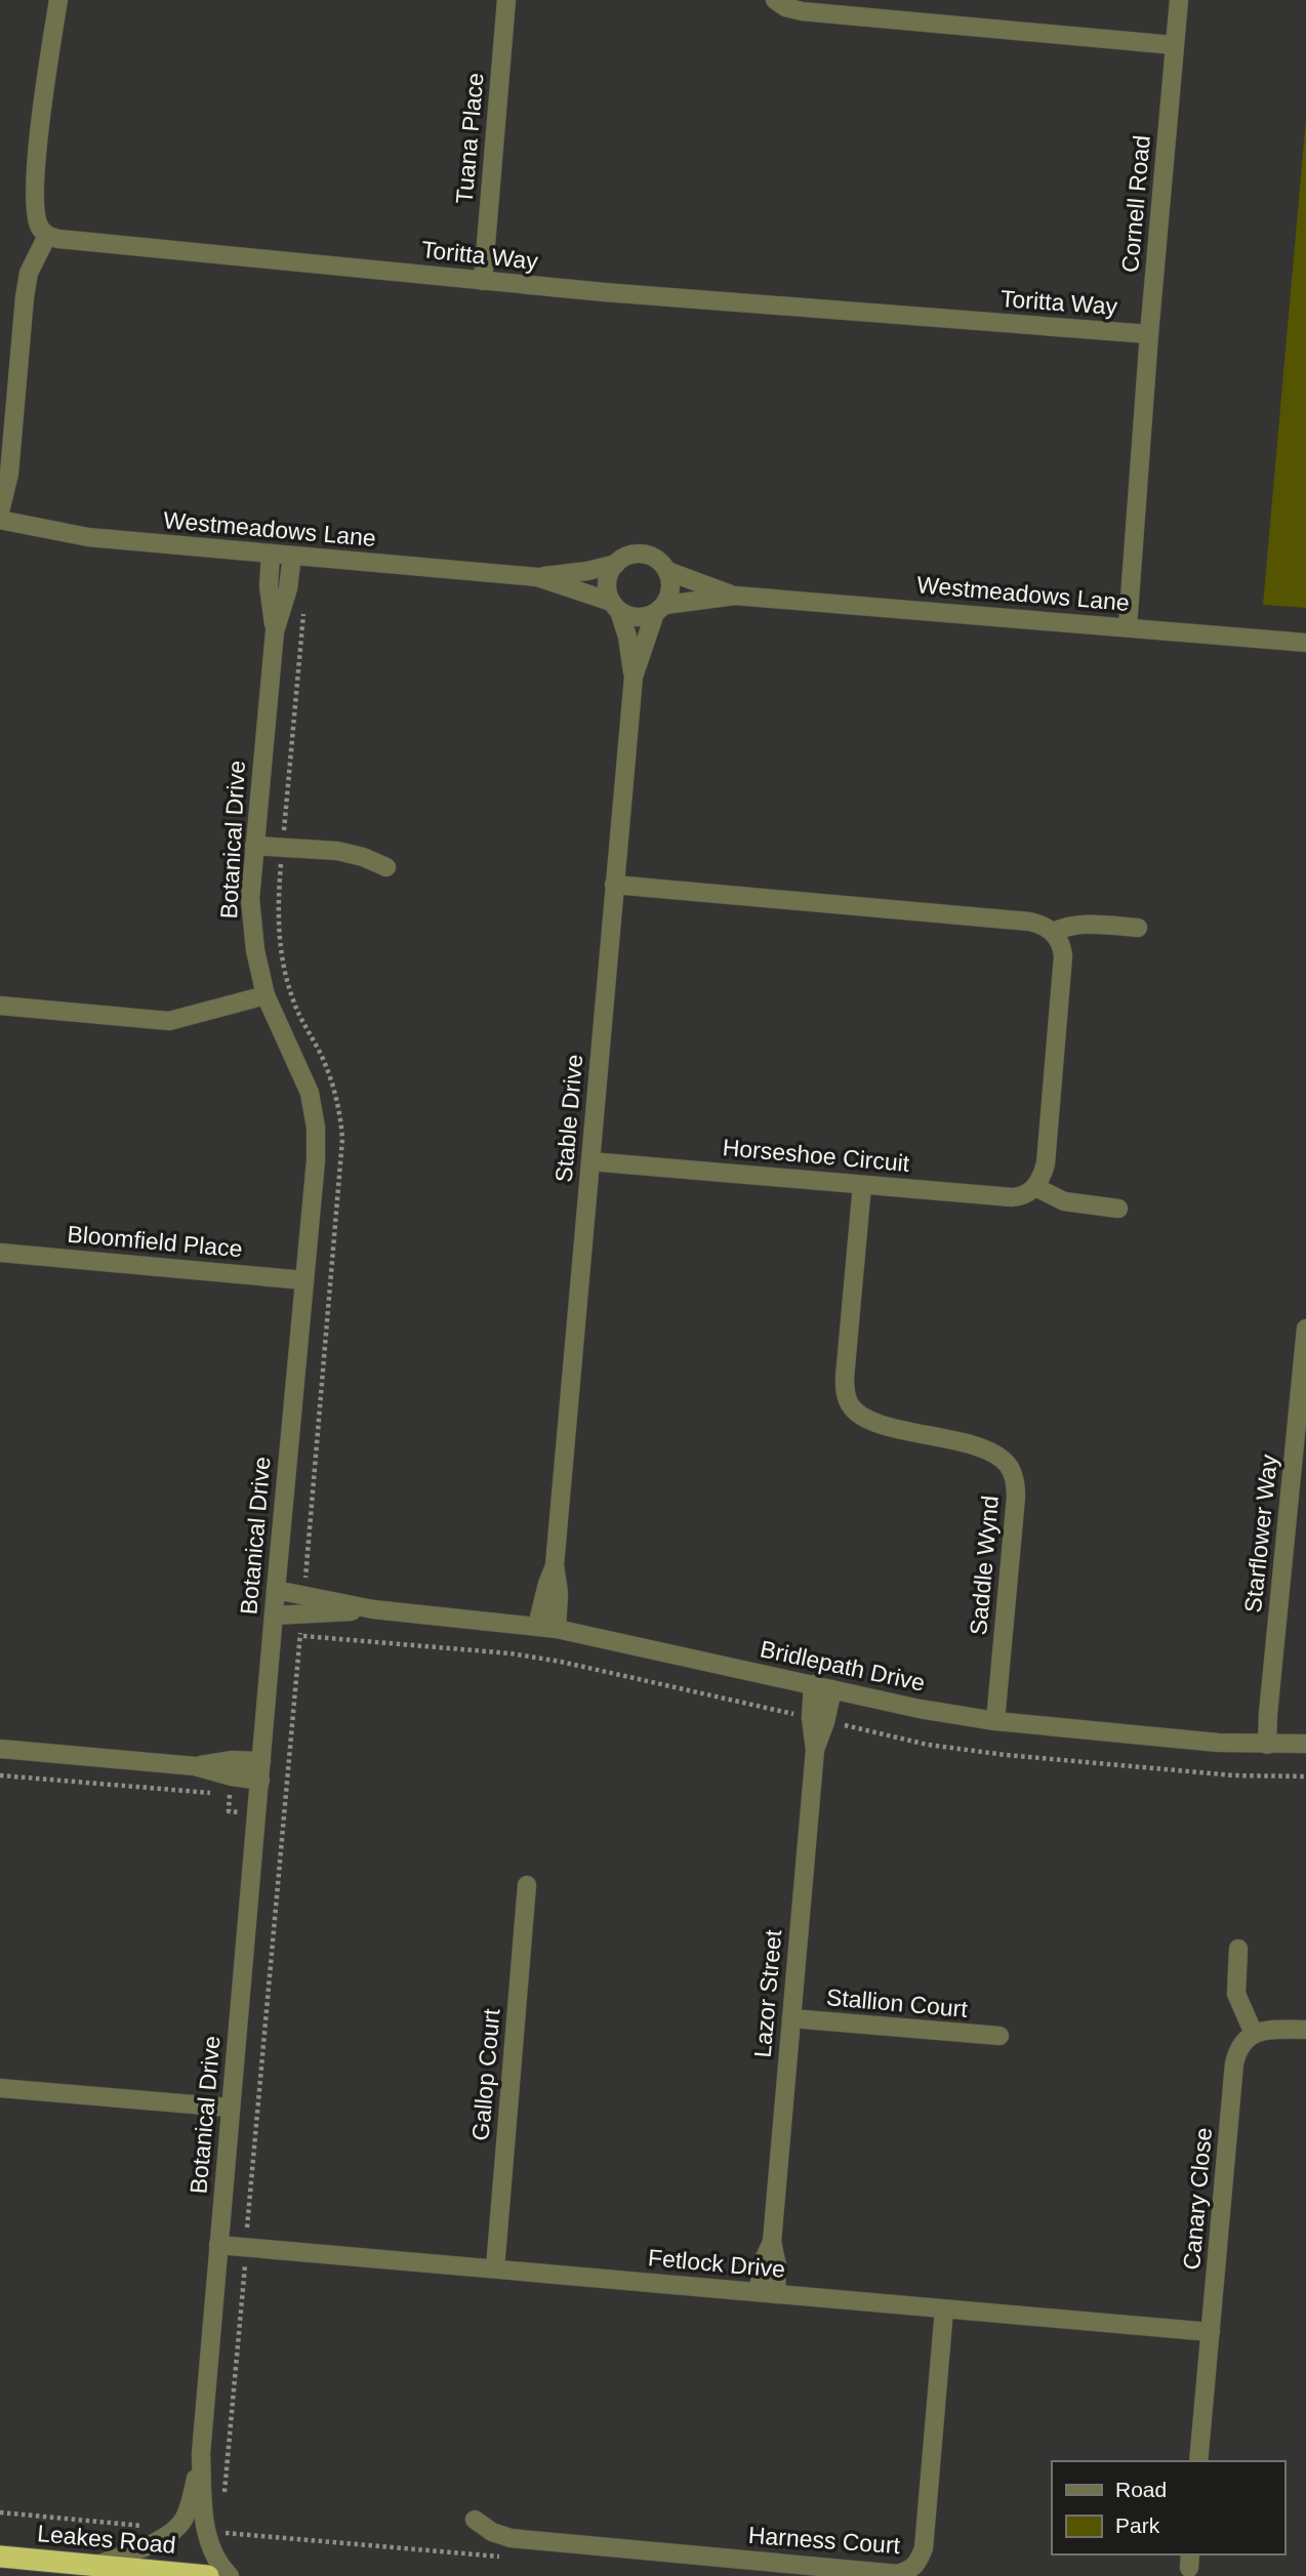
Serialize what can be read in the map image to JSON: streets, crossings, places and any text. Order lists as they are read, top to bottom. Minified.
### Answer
{"streets":{"highway":["Leakes Road"],"street":["Tuana Place","Cornell Road","Toritta Way","Westmeadows Lane","Botanical Drive","Stable Drive","Horseshoe Circuit","Bloomfield Place","Starflower Way","Saddle Wynd","Bridlepath Drive","Lazor Street","Stallion Court","Gallop Court","Canary Close","Fetlock Drive","Harness Court"]},"crossings":[["Tuana Place","Toritta Way"],["Cornell Road","Toritta Way"],["Cornell Road","Westmeadows Lane"],["Westmeadows Lane","Botanical Drive"],["Westmeadows Lane","Stable Drive"],["Botanical Drive","Bloomfield Place"],["Botanical Drive","Bridlepath Drive"],["Botanical Drive","Fetlock Drive"],["Stable Drive","Horseshoe Circuit"],["Stable Drive","Bridlepath Drive"],["Horseshoe Circuit","Saddle Wynd"],["Starflower Way","Bridlepath Drive"],["Saddle Wynd","Bridlepath Drive"],["Bridlepath Drive","Lazor Street"],["Lazor Street","Stallion Court"],["Lazor Street","Fetlock Drive"],["Gallop Court","Fetlock Drive"],["Canary Close","Fetlock Drive"],["Fetlock Drive","Harness Court"]],"legend":["Road","Park"]}
